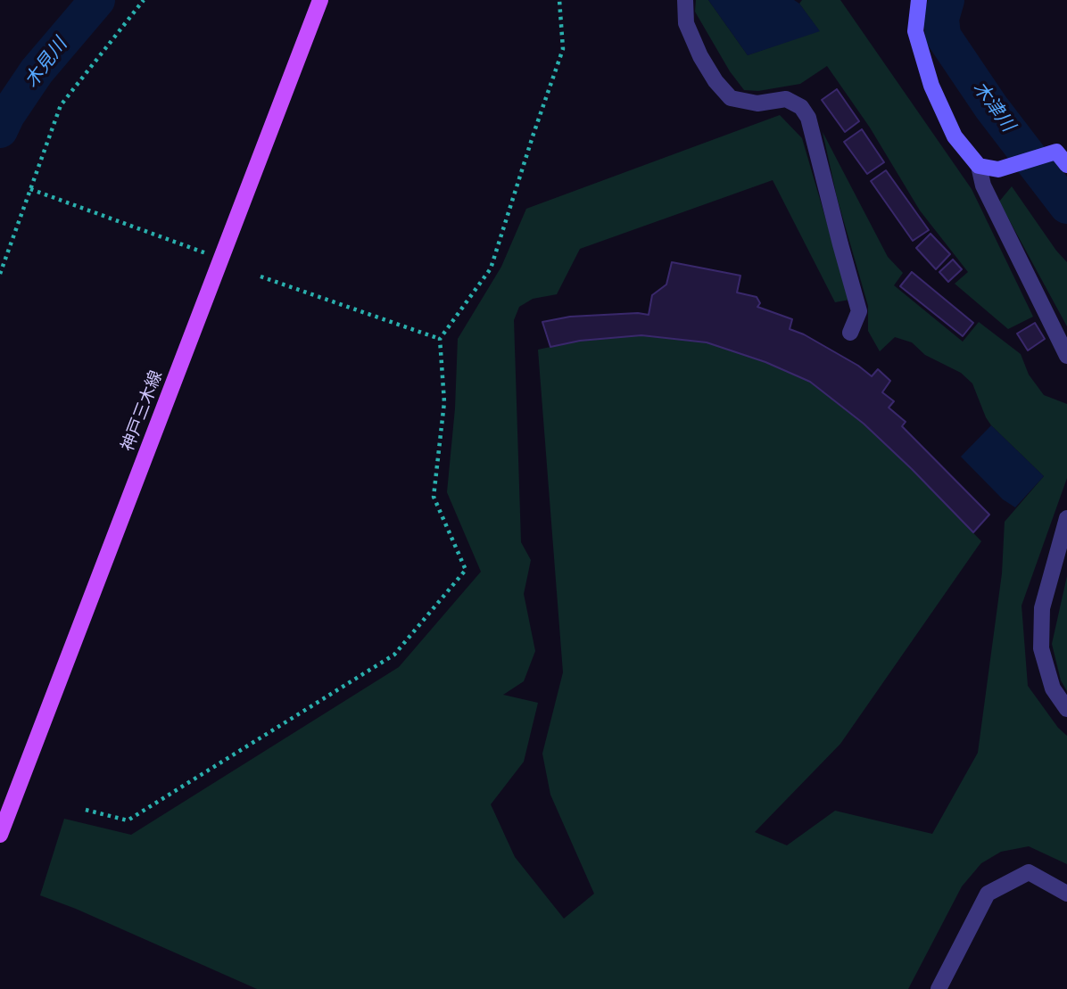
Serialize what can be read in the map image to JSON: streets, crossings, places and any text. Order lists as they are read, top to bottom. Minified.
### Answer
{"streets":{"main road":["神戸三木線"]},"water":["木見川","木津川"]}
